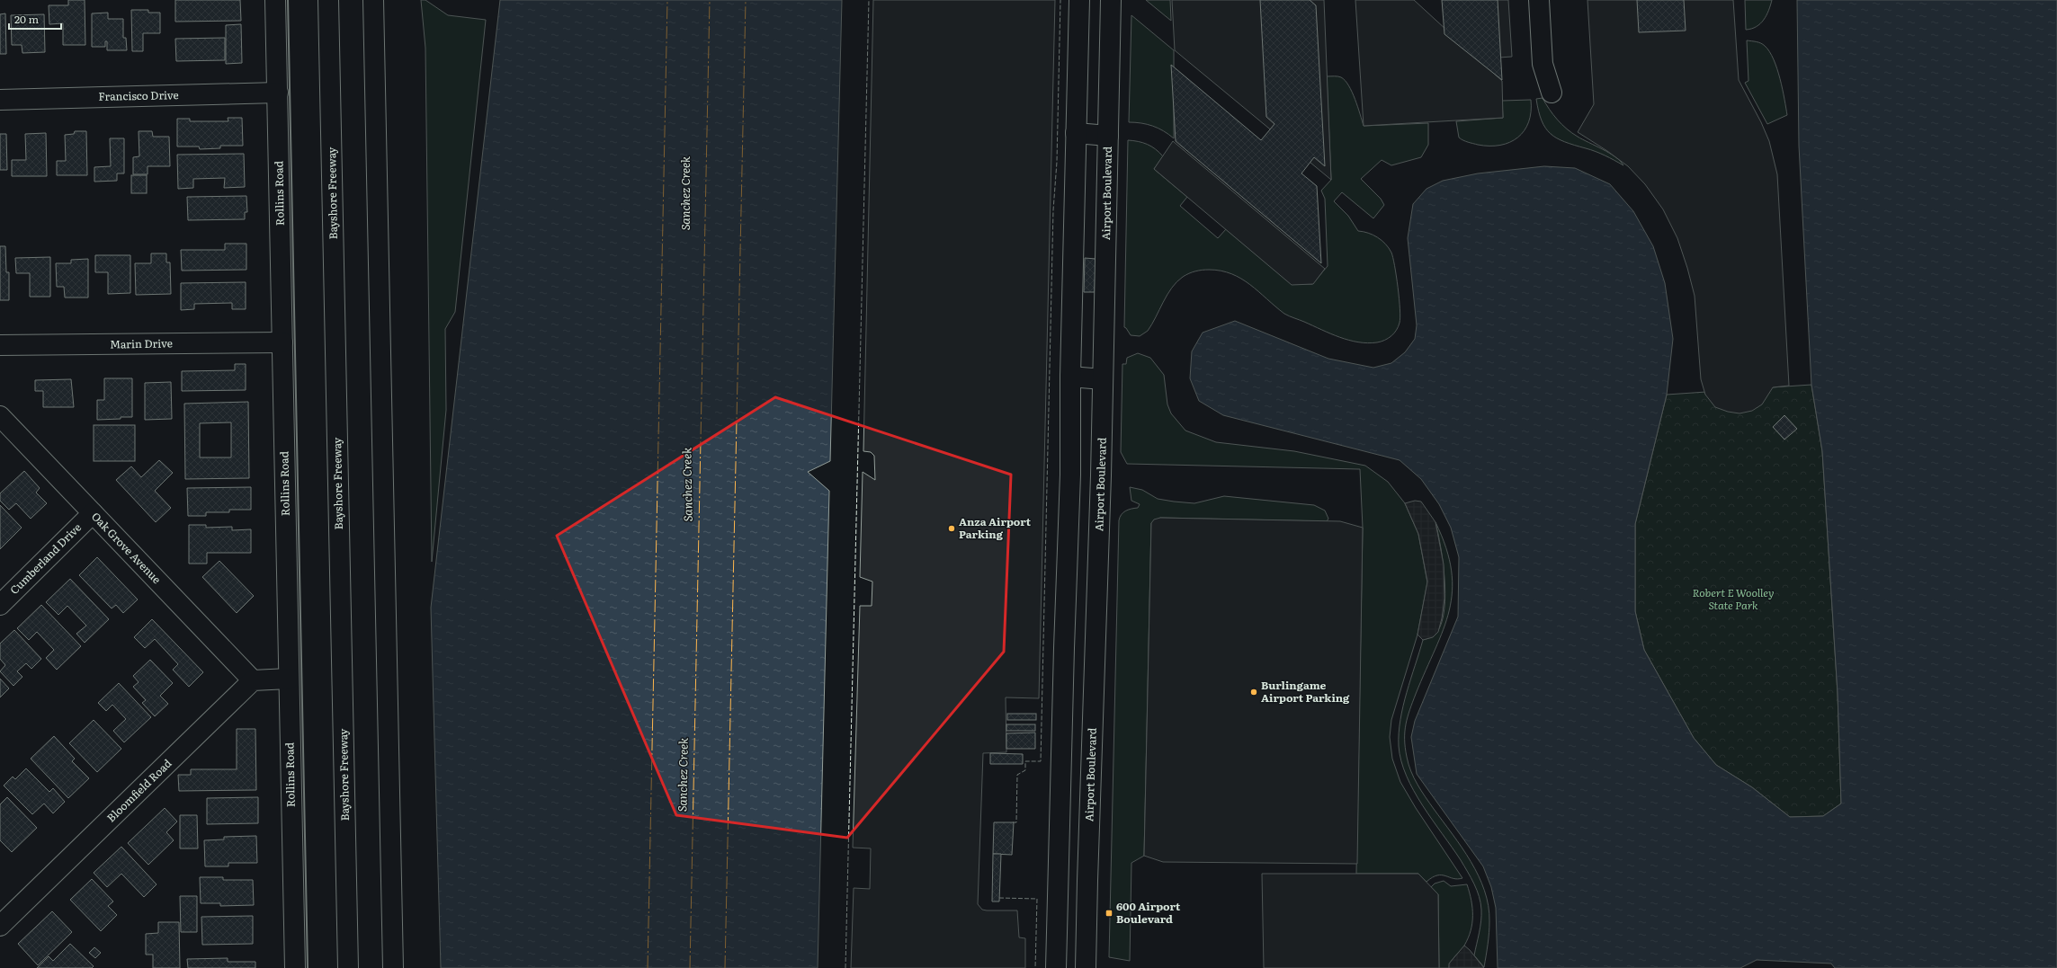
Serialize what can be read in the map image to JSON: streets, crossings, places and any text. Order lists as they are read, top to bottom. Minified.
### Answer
{"streets":{"main road":["Francisco Drive","Rollins Road","Bayshore Freeway","Airport Boulevard","Marin Drive","Oak Grove Avenue","Cumberland Drive","Bloomfield Road"]},"crossings":[["Francisco Drive","Rollins Road"],["Rollins Road","Marin Drive"],["Oak Grove Avenue","Cumberland Drive"],["Oak Grove Avenue","Bloomfield Road"]],"water":["Sanchez Creek"],"parks":["Robert E Woolley State Park"],"places":{"other":["Anza Airport Parking","Burlingame Airport Parking"],"transit":["600 Airport Boulevard"]},"scale_bar":"20 m"}
